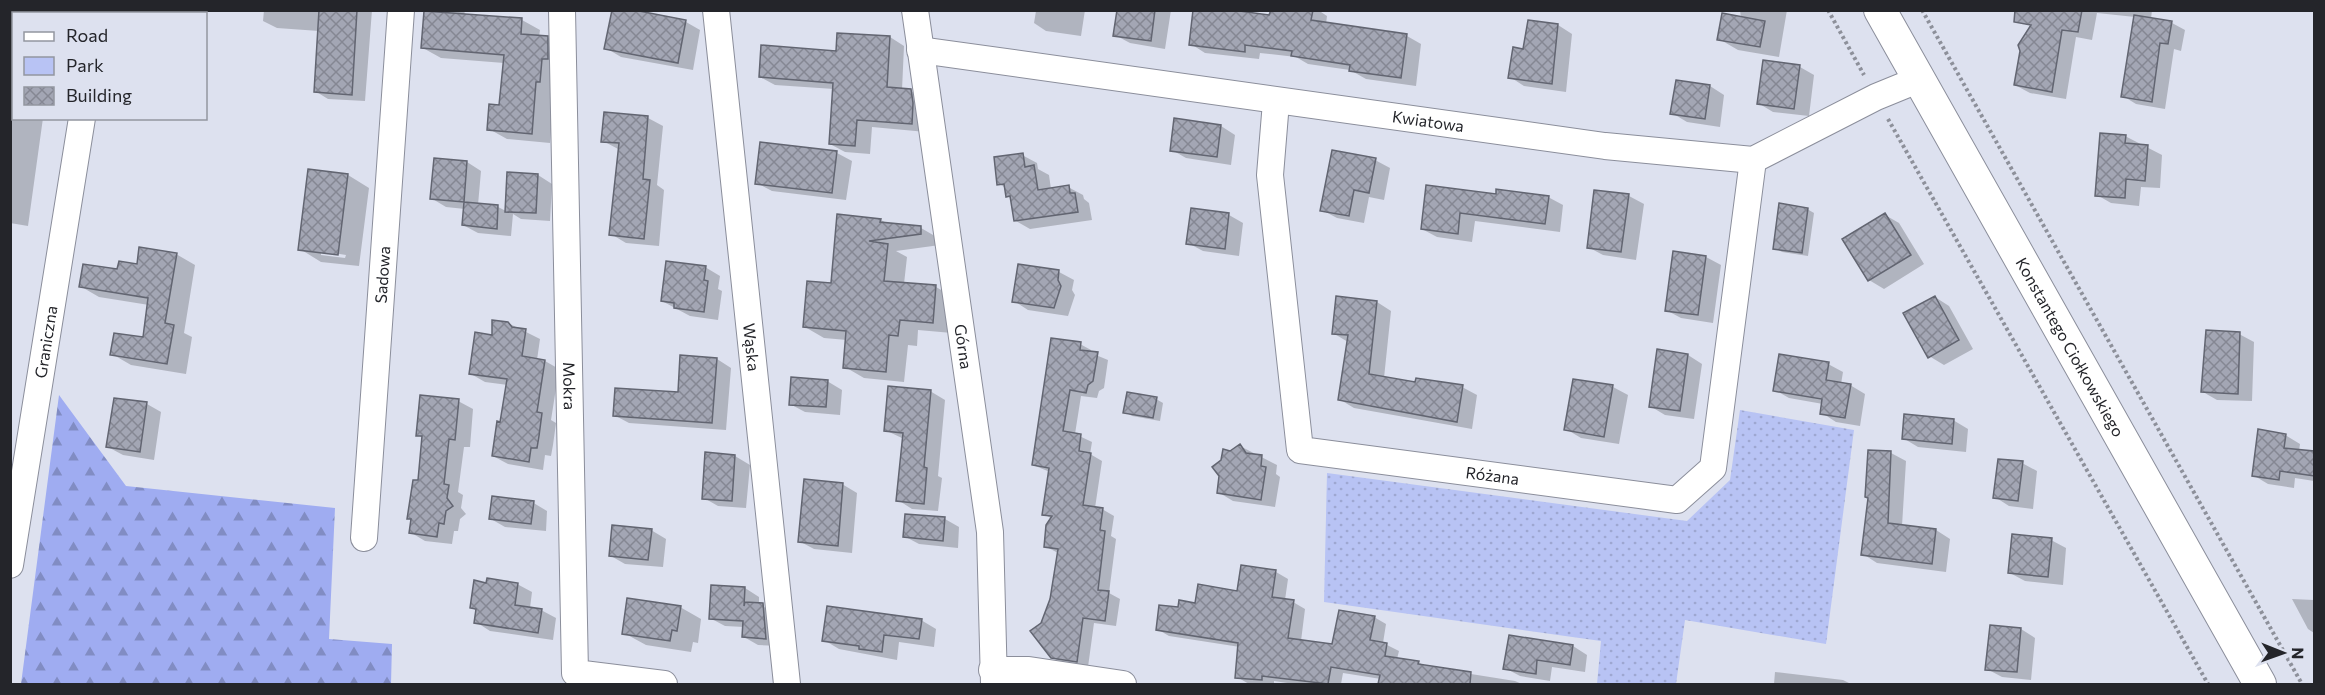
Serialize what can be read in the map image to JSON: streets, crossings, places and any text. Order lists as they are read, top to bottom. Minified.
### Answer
{"streets":{"street":["Kwiatowa","Sadowa","Graniczna","Górna","Konstantego Ciołkowskiego","Wąska","Mokra","Różana"]},"crossings":[["Kwiatowa","Górna"],["Kwiatowa","Różana"]],"legend":["Road","Park","Building"],"north":"right"}
